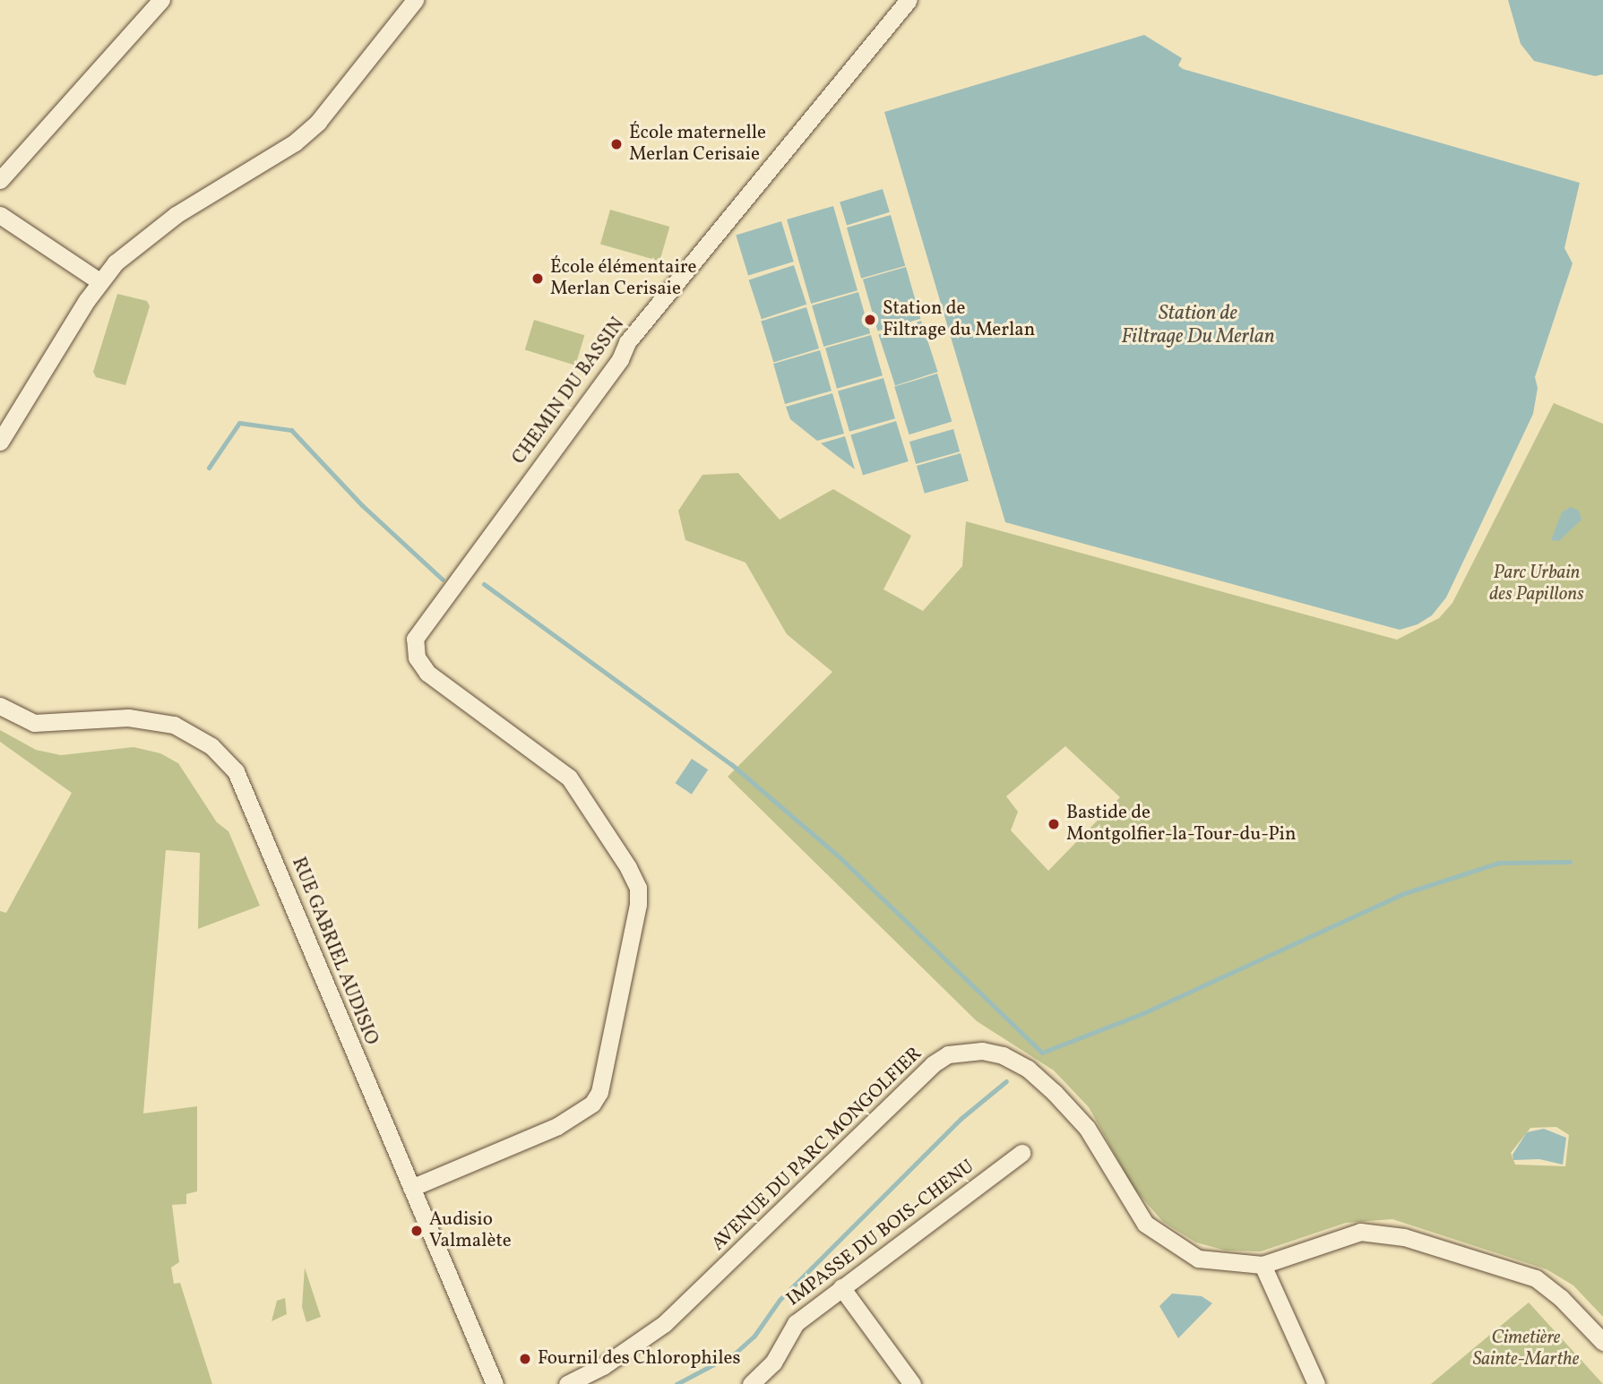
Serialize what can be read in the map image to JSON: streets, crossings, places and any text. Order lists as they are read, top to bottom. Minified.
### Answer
{"streets":{"street":["CHEMIN DU BASSIN","RUE GABRIEL AUDISIO","AVENUE DU PARC MONGOLFIER","IMPASSE DU BOIS-CHENU"]},"crossings":[["CHEMIN DU BASSIN","RUE GABRIEL AUDISIO"]],"water":["Station de Filtrage Du Merlan"],"parks":["Parc Urbain des Papillons","Cimetière Sainte-Marthe"],"places":["École maternelle Merlan Cerisaie","École élémentaire Merlan Cerisaie","Station de Filtrage du Merlan","Bastide de Montgolfier-la-Tour-du-Pin","Audisio Valmalète","Fournil des Chlorophiles"]}
